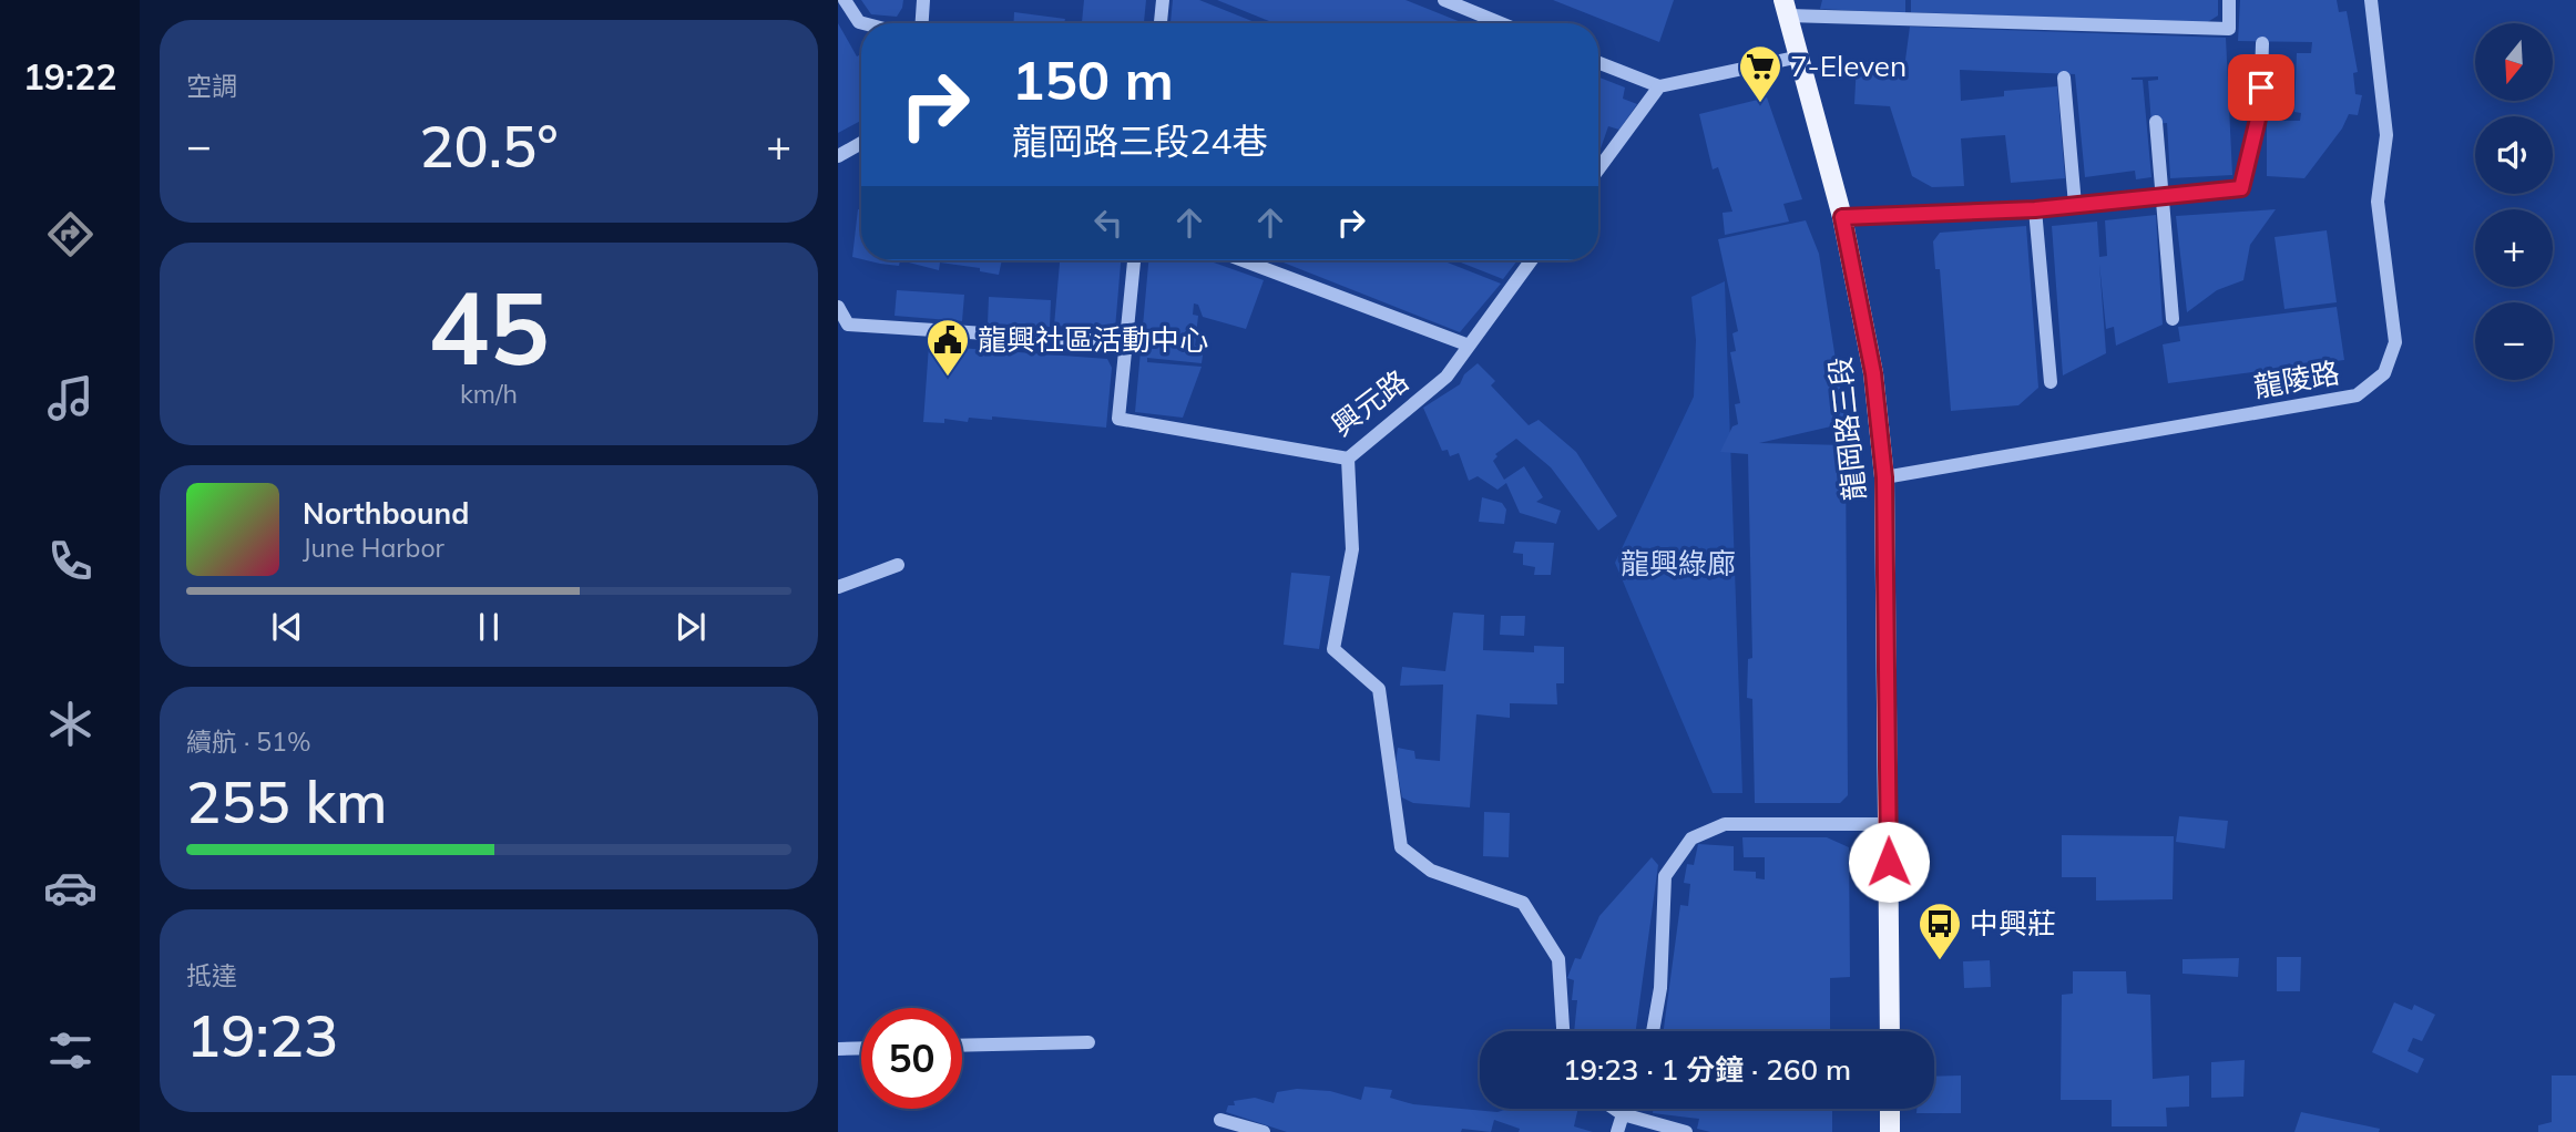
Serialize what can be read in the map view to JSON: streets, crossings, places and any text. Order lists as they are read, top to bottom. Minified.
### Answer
{"streets":{"main road":["龍岡路三段"],"street":["龍陵路","興元路"]},"crossings":[["龍陵路","龍岡路三段"]],"parks":["龍興綠廊"],"places":{"supermarket":["7-Eleven"],"public building":["龍興社區活動中心"],"bus stop":["中興莊"]},"north":"bottom","page":{"tabs":"19:22","tile":["空調",["45","km/h"],["續航 · 51%","255 km"],["抵達","19:23"]],"map_buttons":["+","−"],"turn":["150 m","龍岡路三段24巷"],"heat":["−","20.5°","+"],"song":["Northbound","June Harbor"],"limit":"50","trip":"19:23 · 1 分鐘 · 260 m"}}
